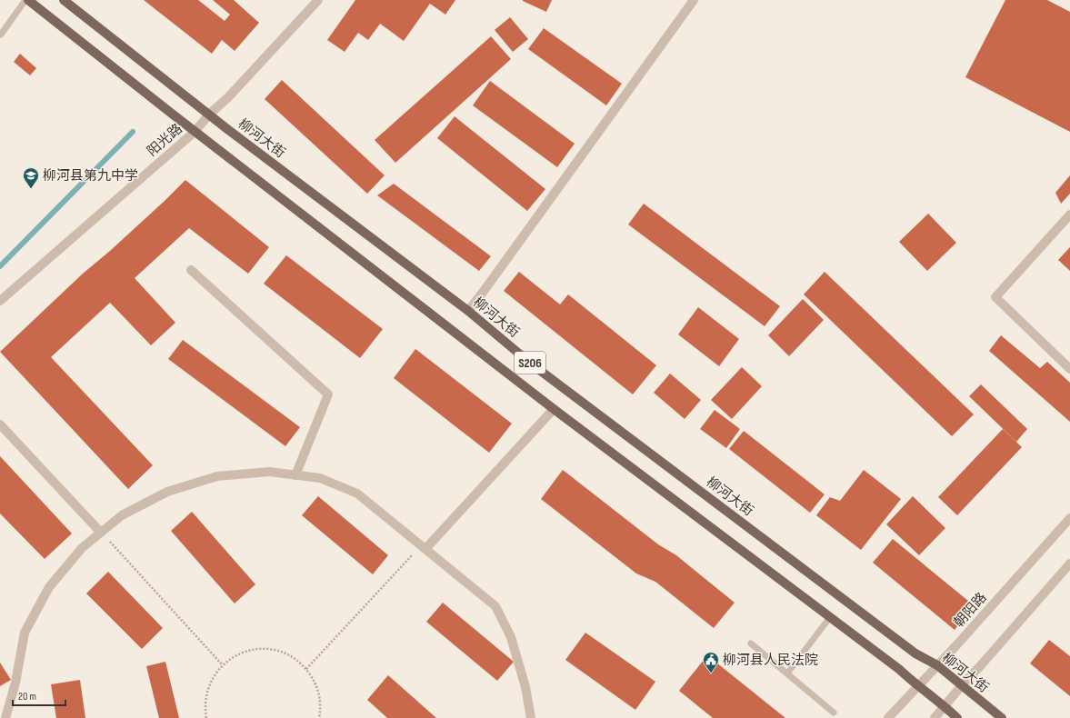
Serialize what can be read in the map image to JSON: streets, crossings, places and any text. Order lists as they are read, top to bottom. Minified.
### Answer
{"streets":{"main road":["柳河大街","S206"],"street":["阳光路","朝阳路"]},"crossings":[["柳河大街","阳光路"],["柳河大街","朝阳路"],["阳光路","S206"],["S206","朝阳路"]],"places":{"school or university":["柳河县第九中学"],"public building":["柳河县人民法院"]},"scale_bar":"20 m"}
